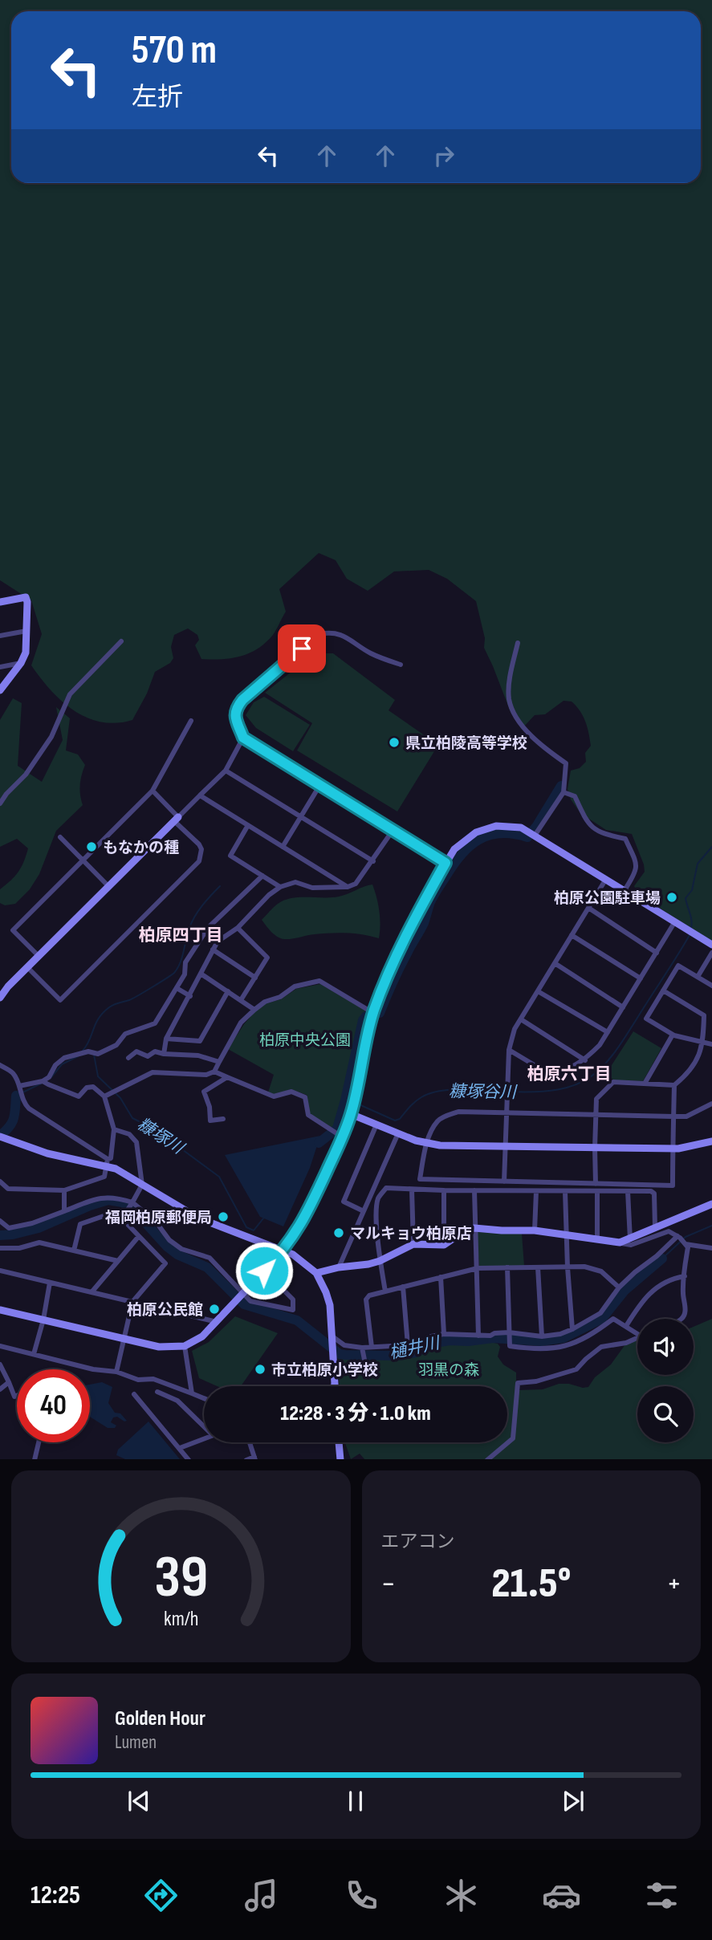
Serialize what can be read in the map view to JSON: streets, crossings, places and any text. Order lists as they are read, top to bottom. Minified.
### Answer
{"districts":["柏原四丁目","柏原六丁目"],"water":["糠塚谷川","糠塚川","樋井川"],"parks":["柏原中央公園","羽黒の森"],"places":["県立柏陵高等学校","もなかの種","柏原公園駐車場","福岡柏原郵便局","マルキョウ柏原店","柏原公民館","市立柏原小学校"],"page":{"turn":["570 m","左折"],"limit":"40","trip":"12:28 · 3 分 · 1.0 km","tile":"エアコン","heat":["−","21.5°","+"],"song":["Golden Hour","Lumen"],"tabs":"12:25","gauge":["39","km/h"]}}
